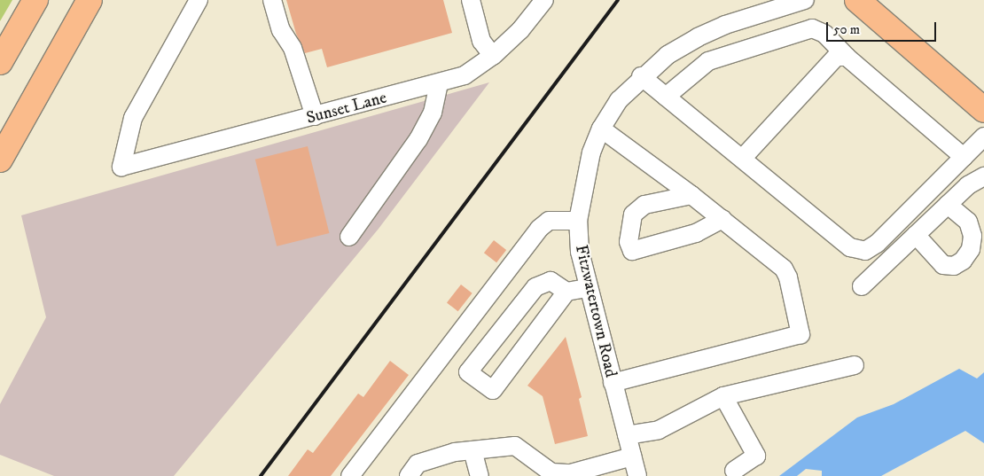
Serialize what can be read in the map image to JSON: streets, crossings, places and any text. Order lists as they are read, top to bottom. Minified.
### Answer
{"streets":{"street":["Sunset Lane","Fitzwatertown Road"]},"scale_bar":"50 m"}
